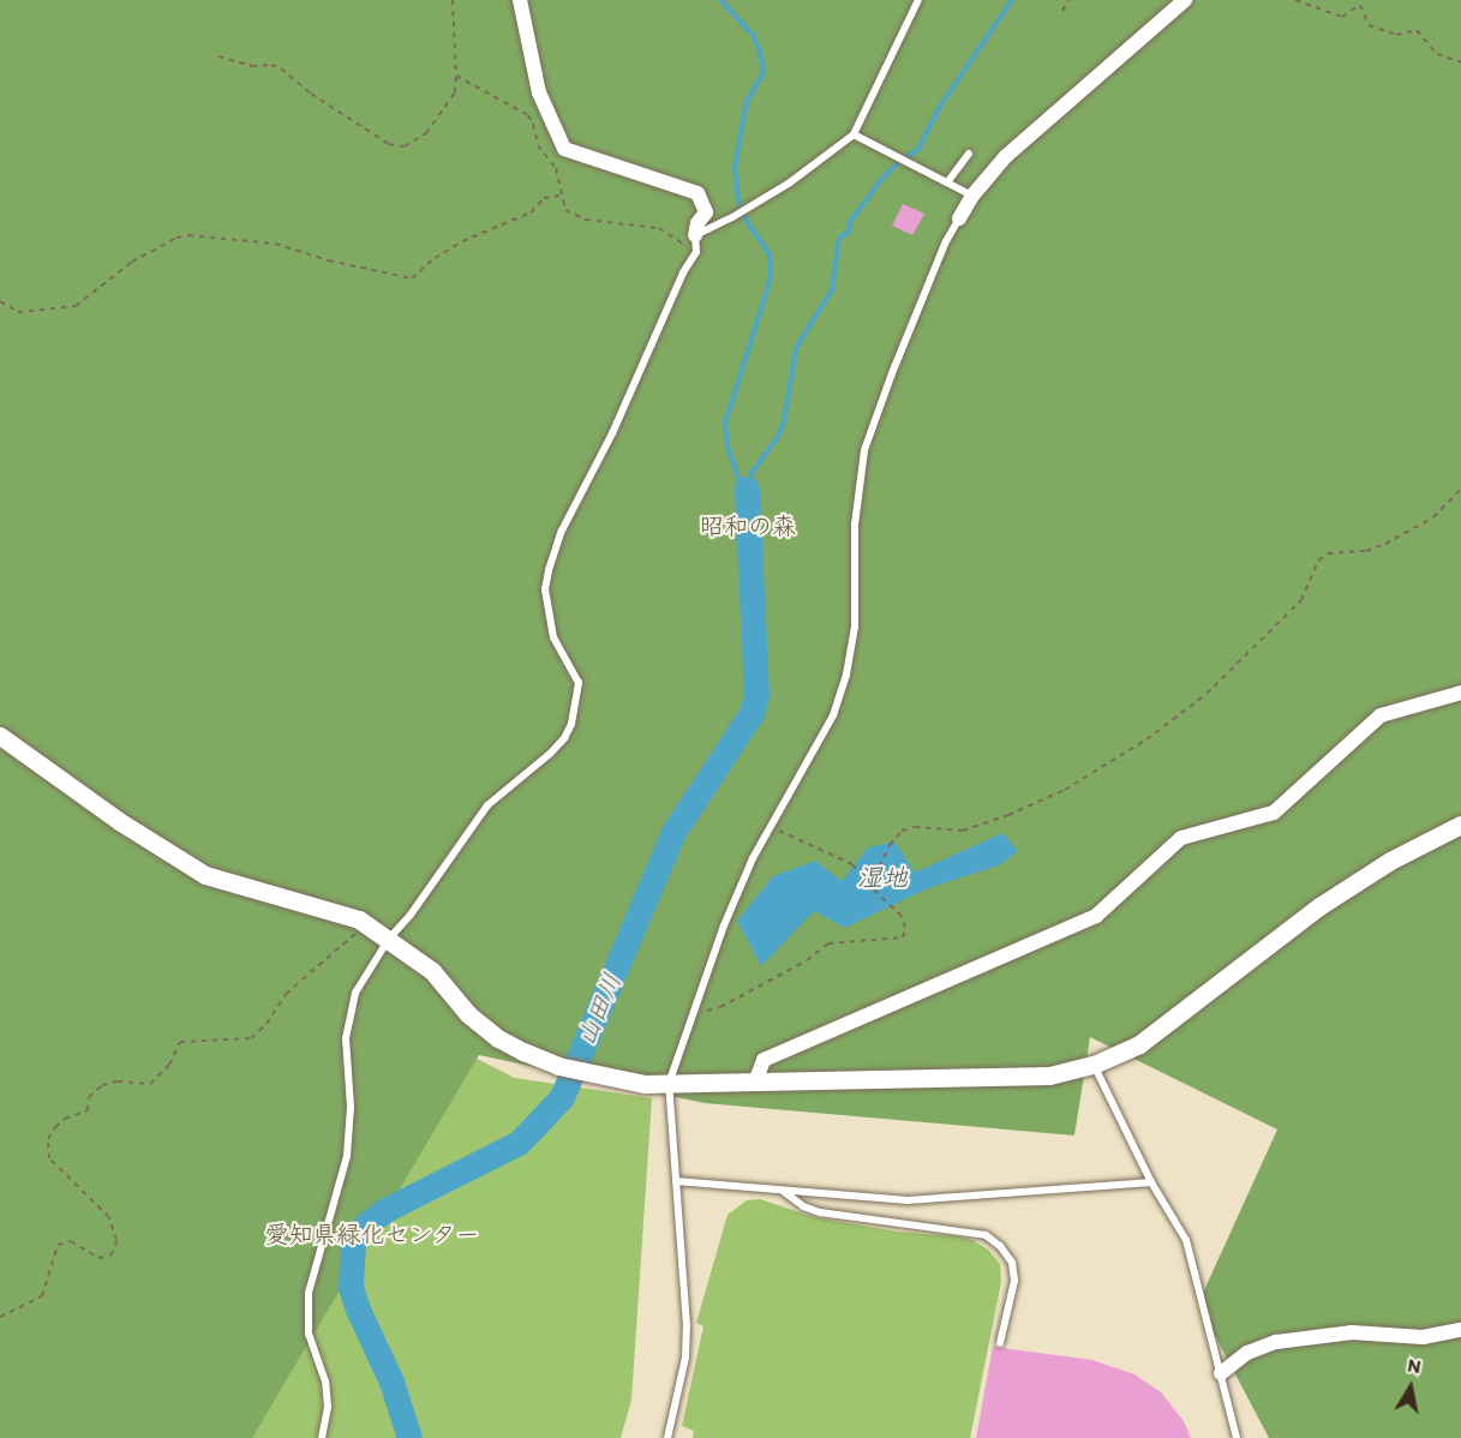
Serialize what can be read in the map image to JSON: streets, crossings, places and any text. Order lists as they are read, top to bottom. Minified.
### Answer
{"water":["湿地","山田川"],"parks":["昭和の森","愛知県緑化センター"],"north":"top"}
